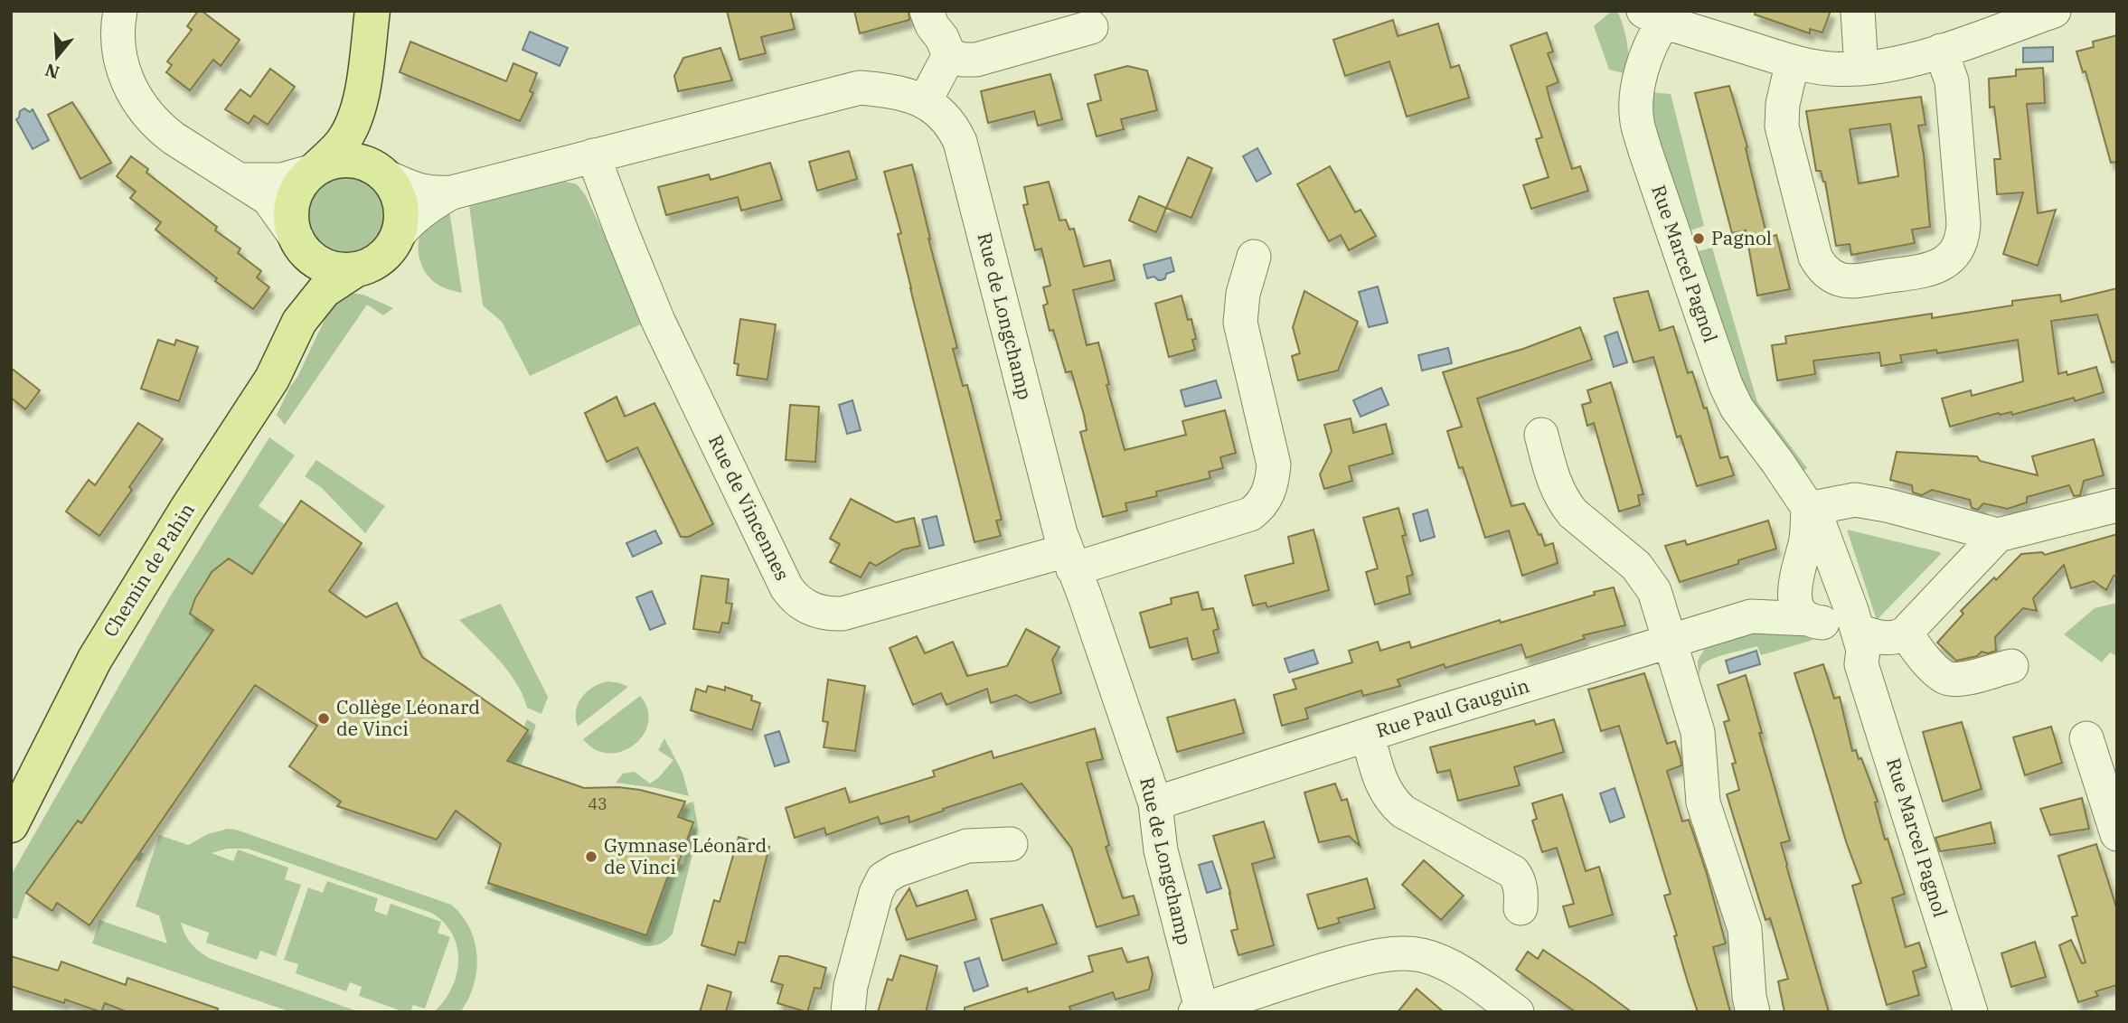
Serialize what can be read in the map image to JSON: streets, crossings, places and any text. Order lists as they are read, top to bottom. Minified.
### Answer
{"streets":{"main road":["Chemin de Pahin"],"street":["Rue Marcel Pagnol","Rue de Longchamp","Rue de Vincennes","Rue Paul Gauguin"]},"crossings":[["Rue de Longchamp","Rue de Vincennes"],["Rue de Longchamp","Rue Paul Gauguin"]],"places":["Pagnol","Collège Léonard de Vinci","Gymnase Léonard de Vinci"],"house_numbers":["43"],"north":"bottom"}
